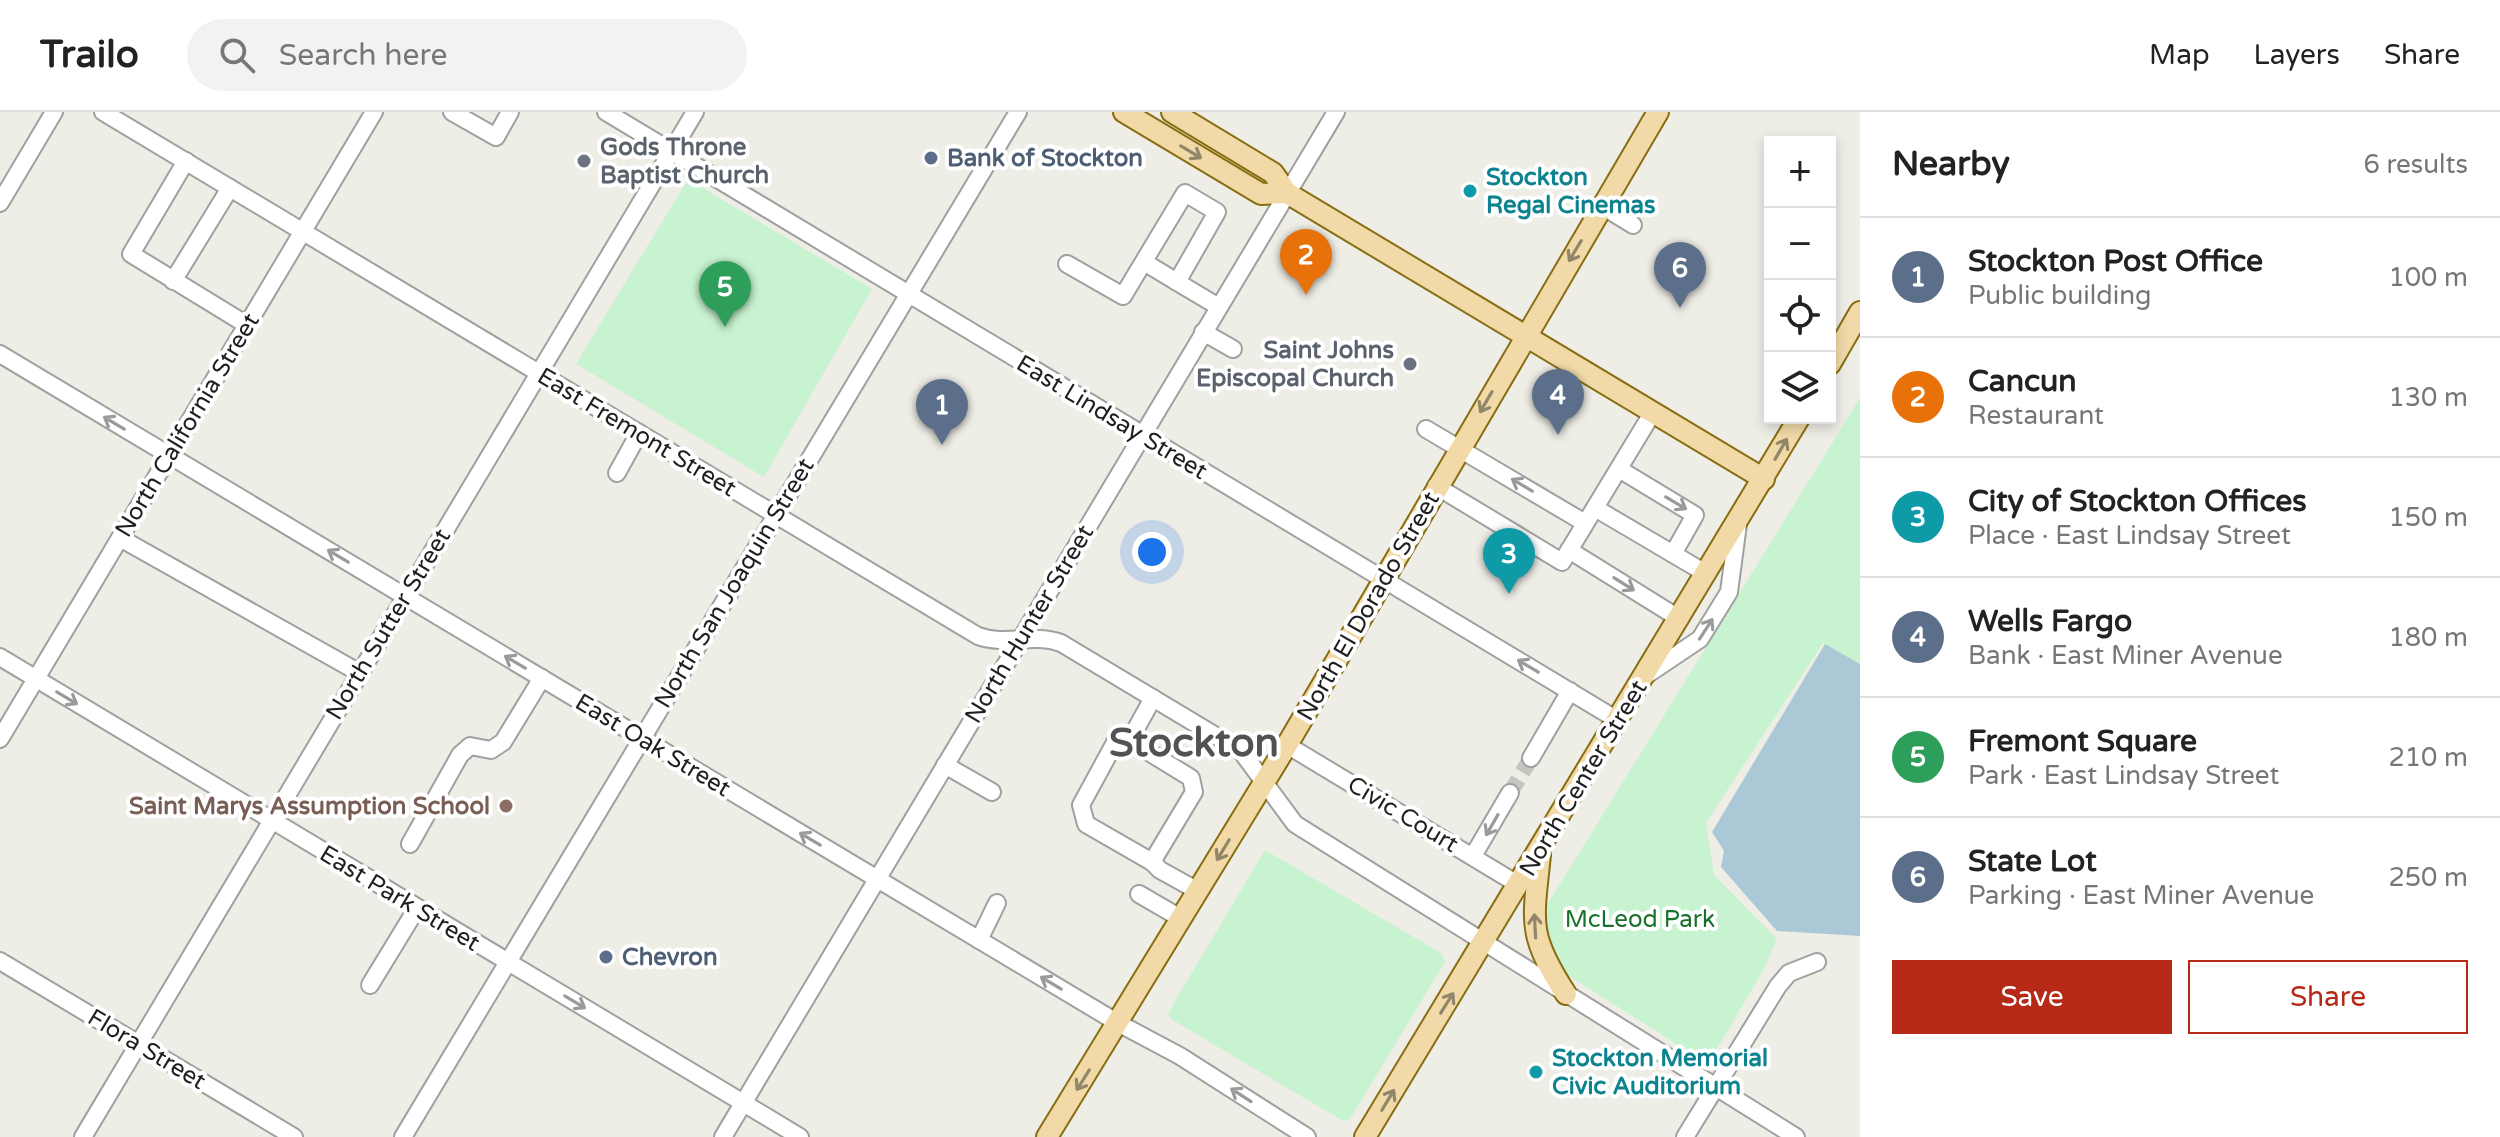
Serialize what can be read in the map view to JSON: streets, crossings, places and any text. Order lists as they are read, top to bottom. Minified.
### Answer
{"streets":{"main road":["North El Dorado Street","North Center Street"],"street":["East Lindsay Street","North California Street","East Fremont Street","North San Joaquin Street","North Sutter Street","North Hunter Street","East Oak Street","Civic Court","East Park Street","Flora Street"]},"crossings":[["East Lindsay Street","North San Joaquin Street"],["East Lindsay Street","North El Dorado Street"],["East Lindsay Street","North Sutter Street"],["East Lindsay Street","North Hunter Street"],["East Lindsay Street","North Center Street"],["North California Street","East Fremont Street"],["North California Street","East Oak Street"],["North California Street","East Park Street"],["East Fremont Street","North San Joaquin Street"],["East Fremont Street","North El Dorado Street"],["East Fremont Street","North Sutter Street"],["East Fremont Street","North Hunter Street"],["East Fremont Street","North Center Street"],["North San Joaquin Street","East Oak Street"],["North San Joaquin Street","East Park Street"],["North El Dorado Street","East Oak Street"],["North El Dorado Street","Civic Court"],["North Sutter Street","East Oak Street"],["North Sutter Street","East Park Street"],["North Sutter Street","Flora Street"],["North Hunter Street","East Oak Street"],["North Hunter Street","East Park Street"],["North Center Street","Civic Court"]],"one_way":["North El Dorado Street","East Oak Street","North Center Street","East Park Street"],"districts":["Stockton"],"parks":["McLeod Park"],"places":["Bank of Stockton","Gods Throne Baptist Church","Stockton Regal Cinemas","Saint Johns Episcopal Church","Saint Marys Assumption School","Chevron","Stockton Memorial Civic Auditorium"],"page":{"header":"Trailo","search":"Search here","nav":["Map","Layers","Share"],"heading":["Nearby","6 results"],"map_buttons":["+","−"],"list":[{"mark":"1","name":"Stockton Post Office","note":"Public building","value":"100 m"},{"mark":"2","name":"Cancun","note":"Restaurant","value":"130 m"},{"mark":"3","name":"City of Stockton Offices","note":"Place · East Lindsay Street","value":"150 m"},{"mark":"4","name":"Wells Fargo","note":"Bank · East Miner Avenue","value":"180 m"},{"mark":"5","name":"Fremont Square","note":"Park · East Lindsay Street","value":"210 m"},{"mark":"6","name":"State Lot","note":"Parking · East Miner Avenue","value":"250 m"}],"pins":["2","6","5","4","1","3"],"buttons":["Save","Share"]}}
